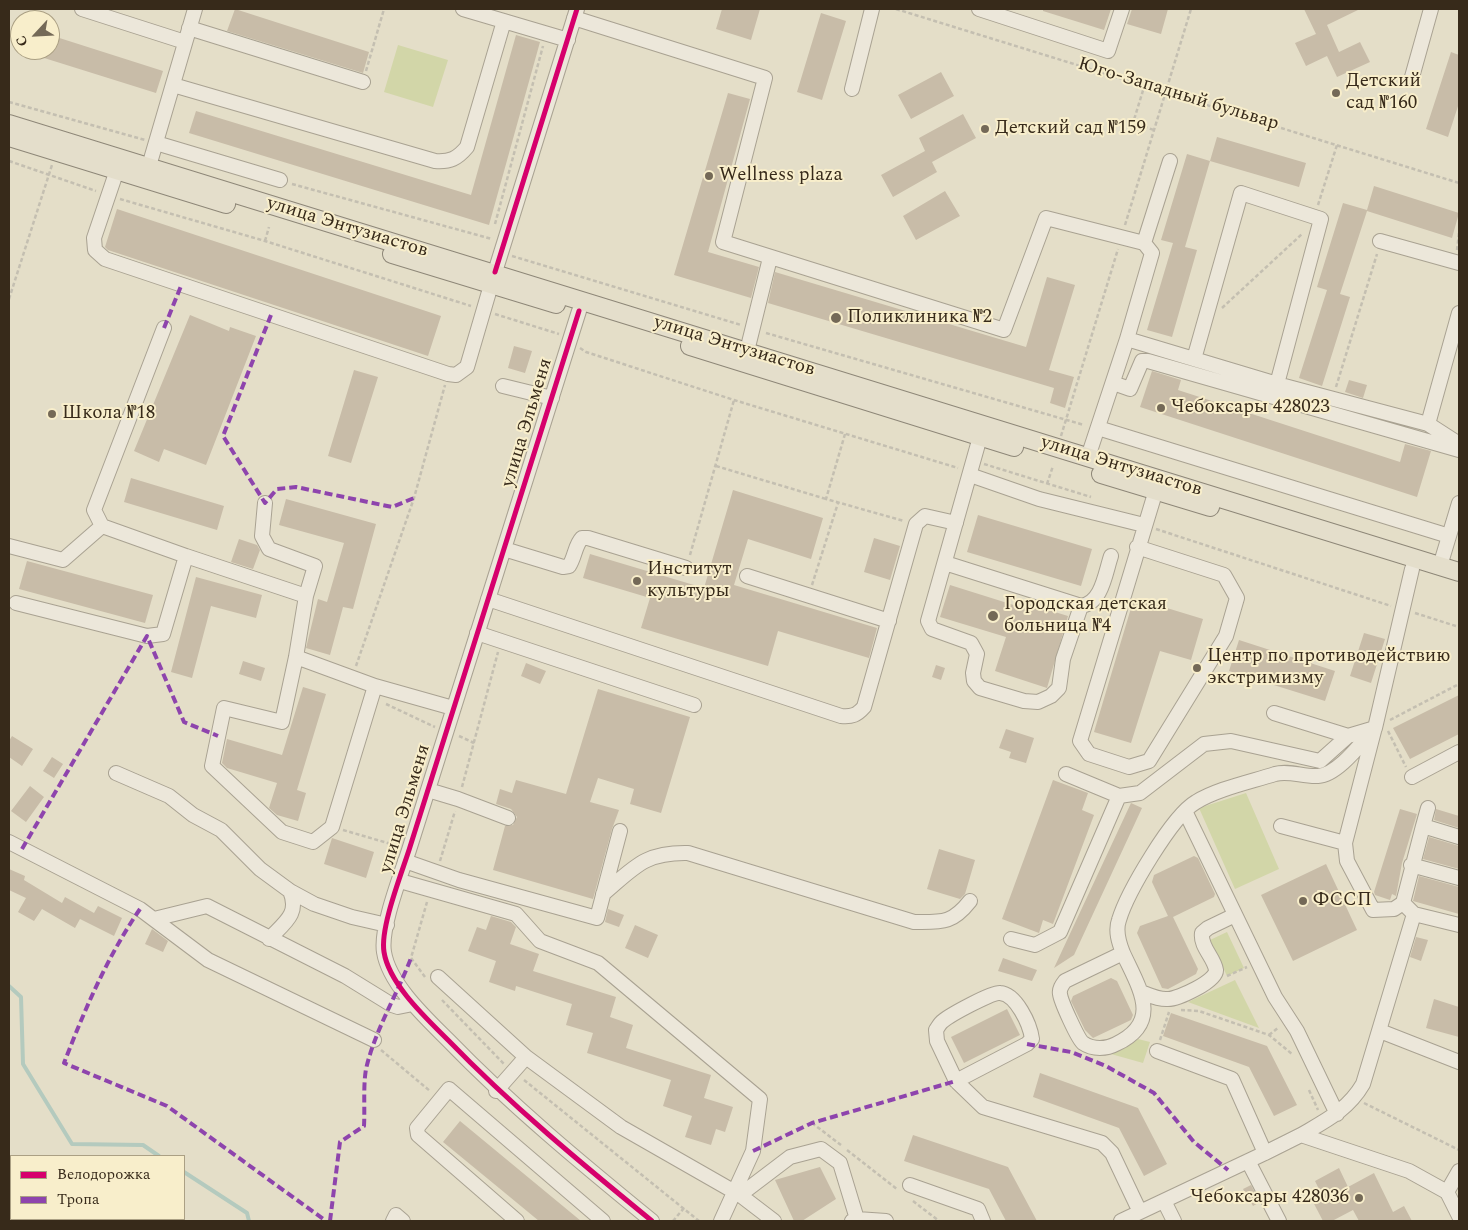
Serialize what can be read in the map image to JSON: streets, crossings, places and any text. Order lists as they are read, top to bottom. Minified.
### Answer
{"streets":{"main road":["улица Энтузиастов"],"street":["улица Эльменя"],"path":["Юго-Западный бульвар"]},"crossings":[["улица Энтузиастов","улица Эльменя"]],"places":["Детский сад №160","Детский сад №159","Wellness plaza","Поликлиника №2","Чебоксары 428023","Школа №18","Институт культуры","Городская детская больница №4","Центр по противодействию экстримизму","ФССП","Чебоксары 428036"],"legend":["Велодорожка","Тропа"],"north":"bottom left"}
